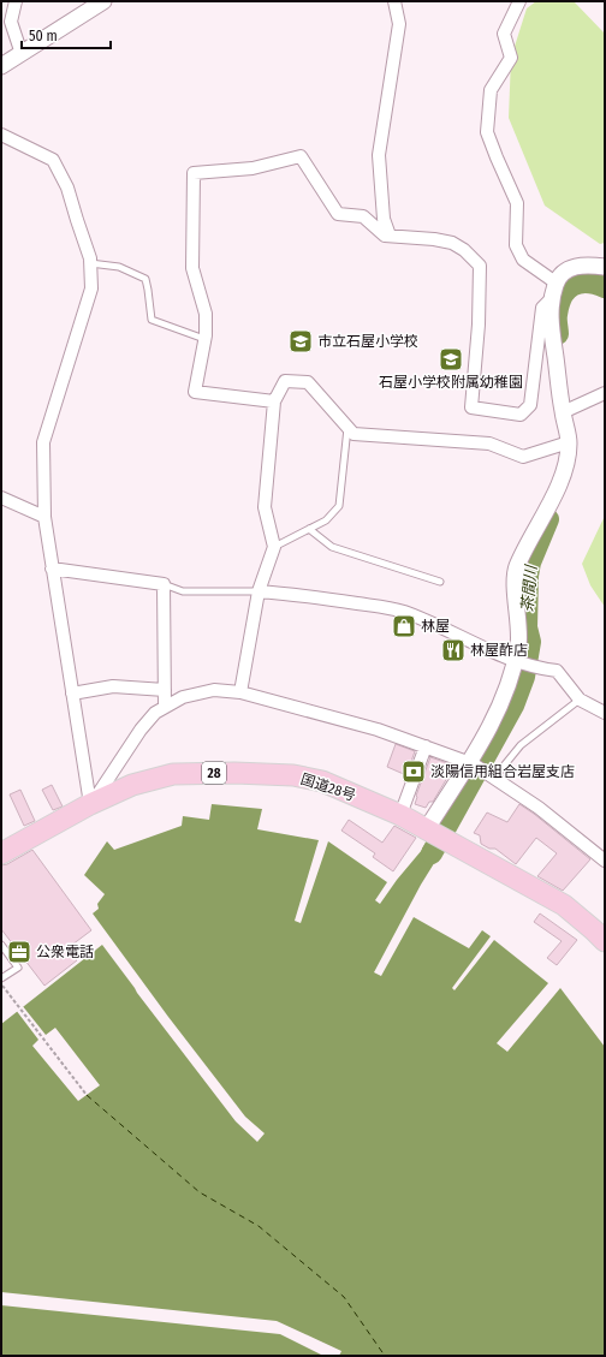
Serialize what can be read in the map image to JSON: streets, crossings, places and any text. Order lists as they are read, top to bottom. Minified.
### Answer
{"streets":{"highway":["28","国道28号"]},"water":["茶間川"],"places":{"school or university":["市立石屋小学校","石屋小学校附属幼稚園"],"shop":["林屋"],"restaurant":["林屋酢店"],"bank":["淡陽信用組合岩屋支店"],"office":["公衆電話"]},"scale_bar":"50 m"}
